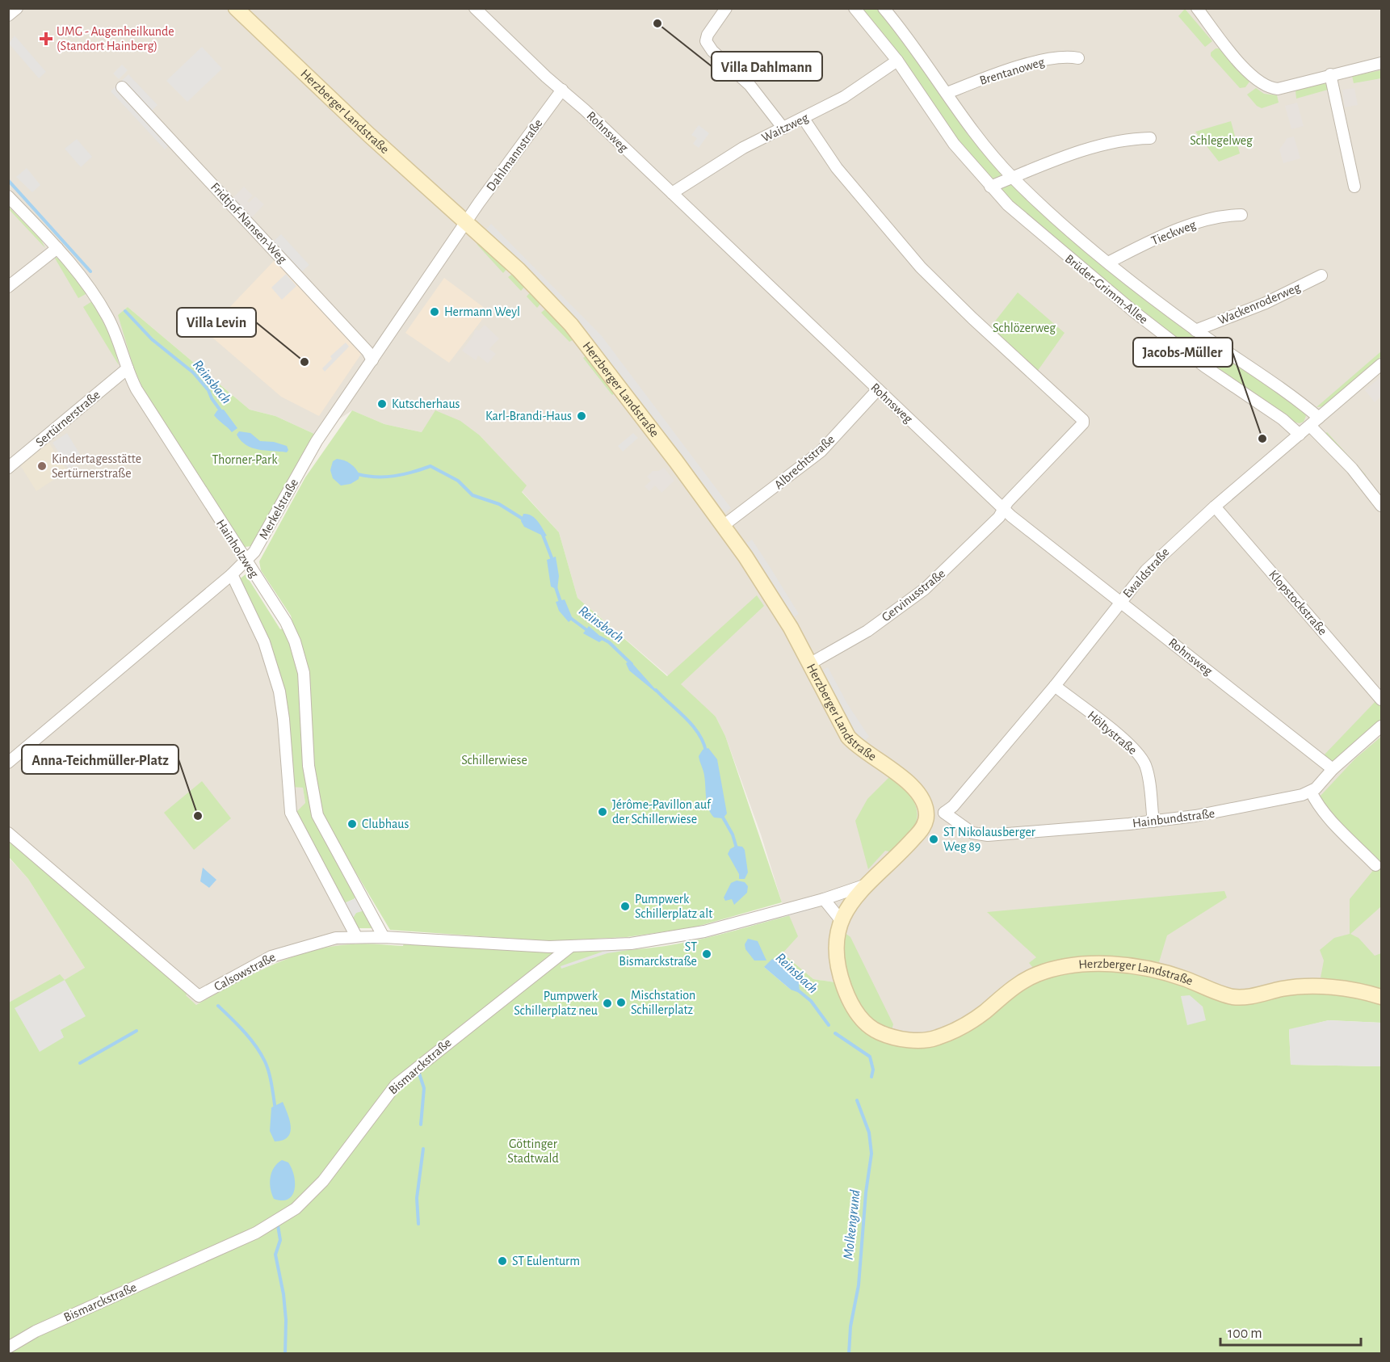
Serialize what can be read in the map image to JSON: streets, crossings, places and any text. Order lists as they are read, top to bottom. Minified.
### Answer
{"streets":{"street":["Brentanoweg","Herzberger Landstraße","Waitzweg","Rohnsweg","Dahlmannstraße","Fridtjof-Nansen-Weg","Tieckweg","Brüder-Grimm-Allee","Wackenroderweg","Sertürnerstraße","Albrechtstraße","Merkelstraße","Hainholzweg","Ewaldstraße","Gervinusstraße","Klopstockstraße","Höltystraße","Hainbundstraße","Calsowstraße","Bismarckstraße"]},"crossings":[["Brentanoweg","Brüder-Grimm-Allee"],["Herzberger Landstraße","Dahlmannstraße"],["Herzberger Landstraße","Albrechtstraße"],["Herzberger Landstraße","Merkelstraße"],["Herzberger Landstraße","Gervinusstraße"],["Waitzweg","Rohnsweg"],["Waitzweg","Brüder-Grimm-Allee"],["Rohnsweg","Dahlmannstraße"],["Rohnsweg","Albrechtstraße"],["Rohnsweg","Ewaldstraße"],["Rohnsweg","Gervinusstraße"],["Dahlmannstraße","Merkelstraße"],["Fridtjof-Nansen-Weg","Merkelstraße"],["Tieckweg","Brüder-Grimm-Allee"],["Brüder-Grimm-Allee","Wackenroderweg"],["Brüder-Grimm-Allee","Ewaldstraße"],["Sertürnerstraße","Hainholzweg"],["Merkelstraße","Hainholzweg"],["Hainholzweg","Calsowstraße"],["Ewaldstraße","Klopstockstraße"],["Ewaldstraße","Höltystraße"],["Ewaldstraße","Hainbundstraße"],["Höltystraße","Hainbundstraße"],["Calsowstraße","Bismarckstraße"]],"water":["Reinsbach","Molkengrund"],"parks":["Schlegelweg","Schlözerweg","Thorner-Park","Schillerwiese","Göttinger Stadtwald"],"places":{"other":["Villa Dahlmann","Hermann Weyl","Villa Levin","Kutscherhaus","Karl-Brandi-Haus","Jacobs-Müller","Kindertagesstätte Sertürnerstraße","Jérôme-Pavillon auf der Schillerwiese","Anna-Teichmüller-Platz","Clubhaus","ST Nikolausberger Weg 89","Pumpwerk Schillerplatz alt","ST Bismarckstraße","Mischstation Schillerplatz","Pumpwerk Schillerplatz neu","ST Eulenturm"],"health":["UMG - Augenheilkunde (Standort Hainberg)"]},"scale_bar":"100 m"}
